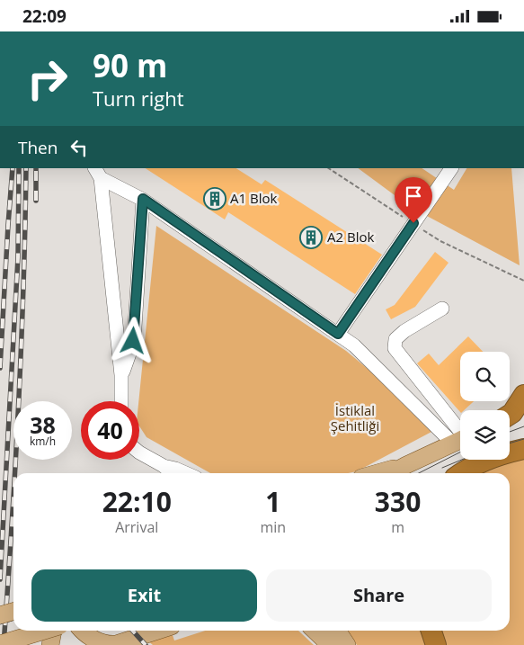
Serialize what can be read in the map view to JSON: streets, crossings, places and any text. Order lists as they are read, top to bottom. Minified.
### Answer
{"parks":["İstiklal Şehitliği"],"places":{"building":["A1 Blok","A2 Blok"]},"page":{"status":"22:09","turn":["90 m","Turn right"],"then":"Then","speed":"38 km/h","limit":"40","eta":["22:10","Arrival","1","min","330","m"],"buttons":["Exit","Share"]}}
